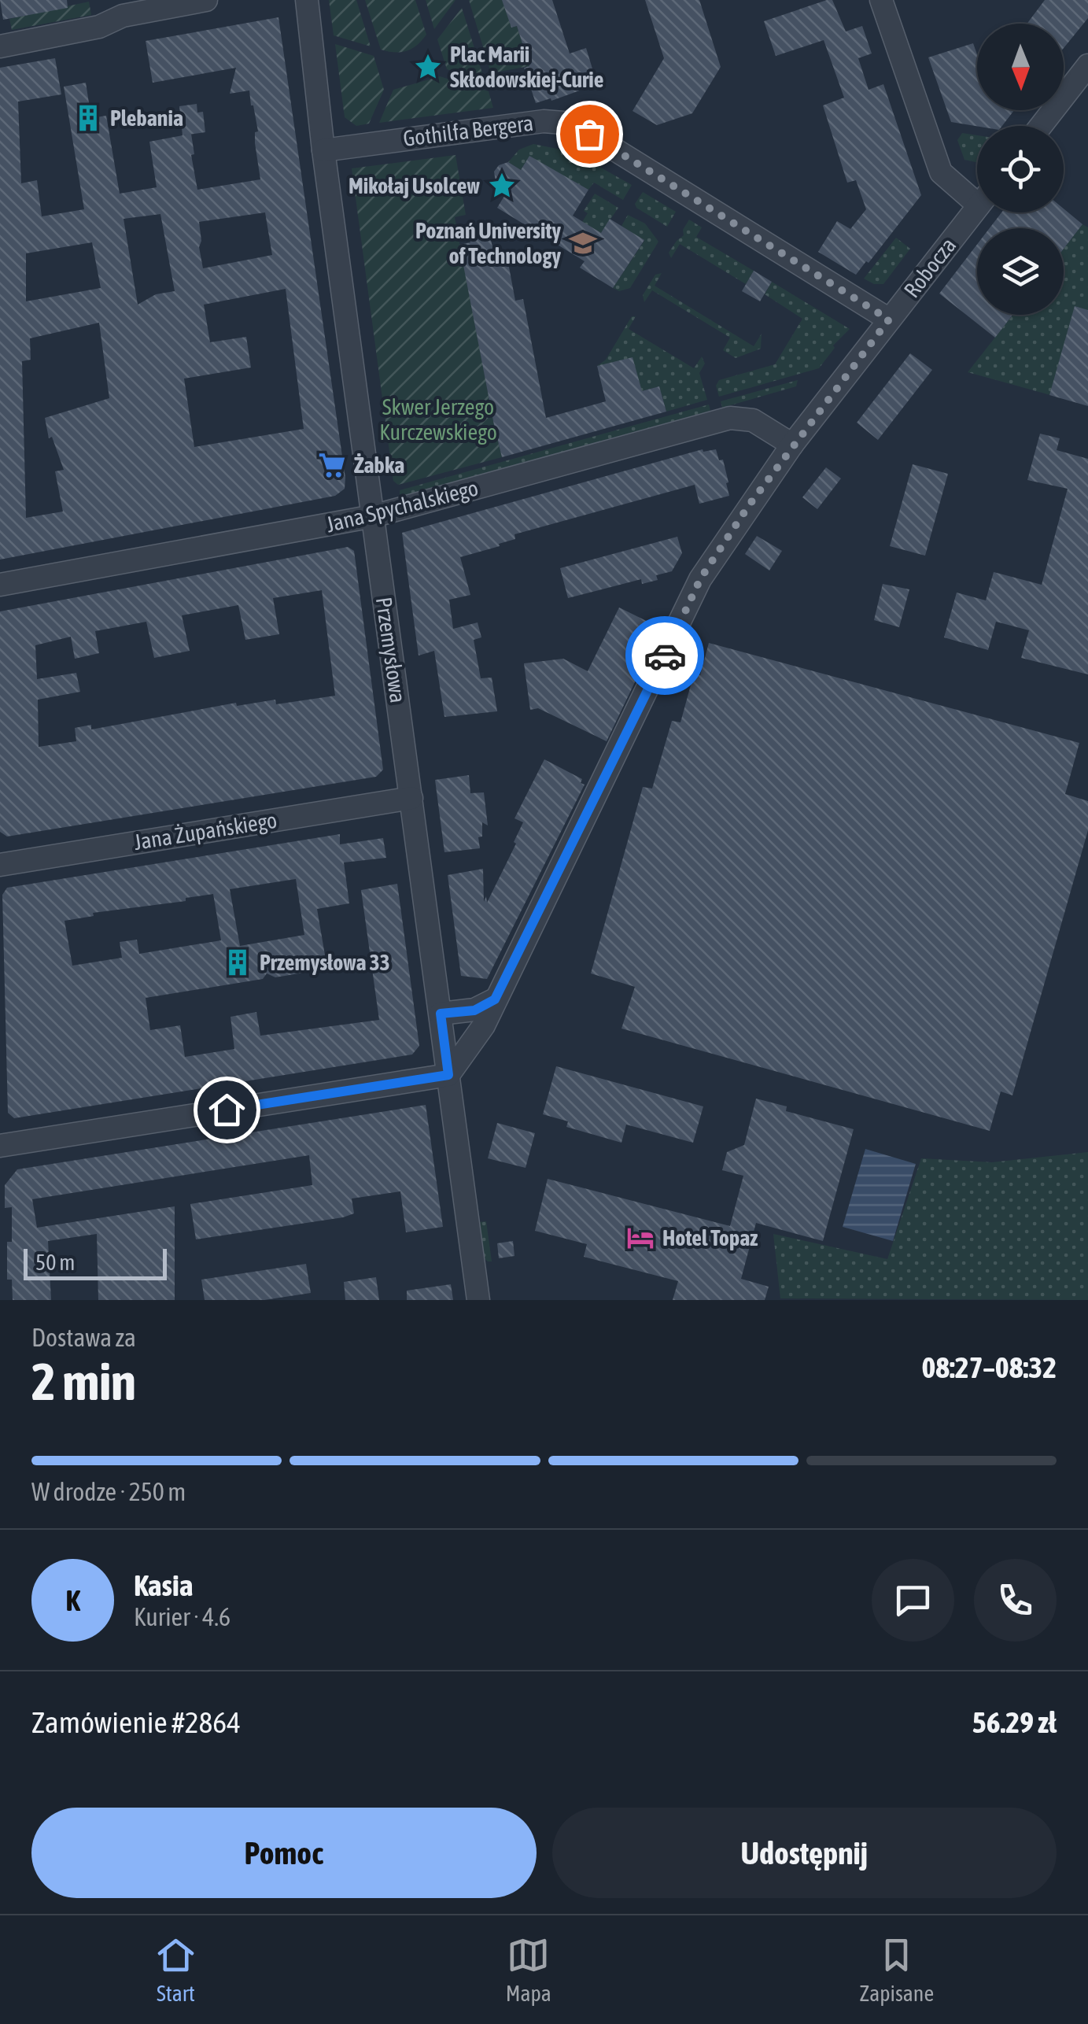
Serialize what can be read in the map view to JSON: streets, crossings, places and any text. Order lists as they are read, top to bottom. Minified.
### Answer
{"streets":{"street":["Gothilfa Bergera","Robocza","Jana Spychalskiego","Przemysłowa","Jana Żupańskiego"]},"crossings":[["Gothilfa Bergera","Robocza"],["Gothilfa Bergera","Przemysłowa"],["Robocza","Jana Spychalskiego"],["Robocza","Przemysłowa"],["Jana Spychalskiego","Przemysłowa"],["Przemysłowa","Jana Żupańskiego"]],"parks":["Skwer Jerzego Kurczewskiego"],"places":{"place":["Plac Marii Skłodowskiej-Curie","Mikołaj Usolcew"],"building":["Plebania","Przemysłowa 33"],"school or university":["Poznań University of Technology"],"supermarket":["Żabka"],"hotel":["Hotel Topaz"]},"scale_bar":"50 m","north":"bottom","page":{"scale":"50 m","heading":["2 min","Dostawa za","08:27–08:32"],"panel":["Kasia","Kurier · 4.6","Zamówienie #2864","56.29 zł"],"bar":"W drodze · 250 m","round":"K","buttons":["Pomoc","Udostępnij"],"tabs":["Start","Mapa","Zapisane"]}}
